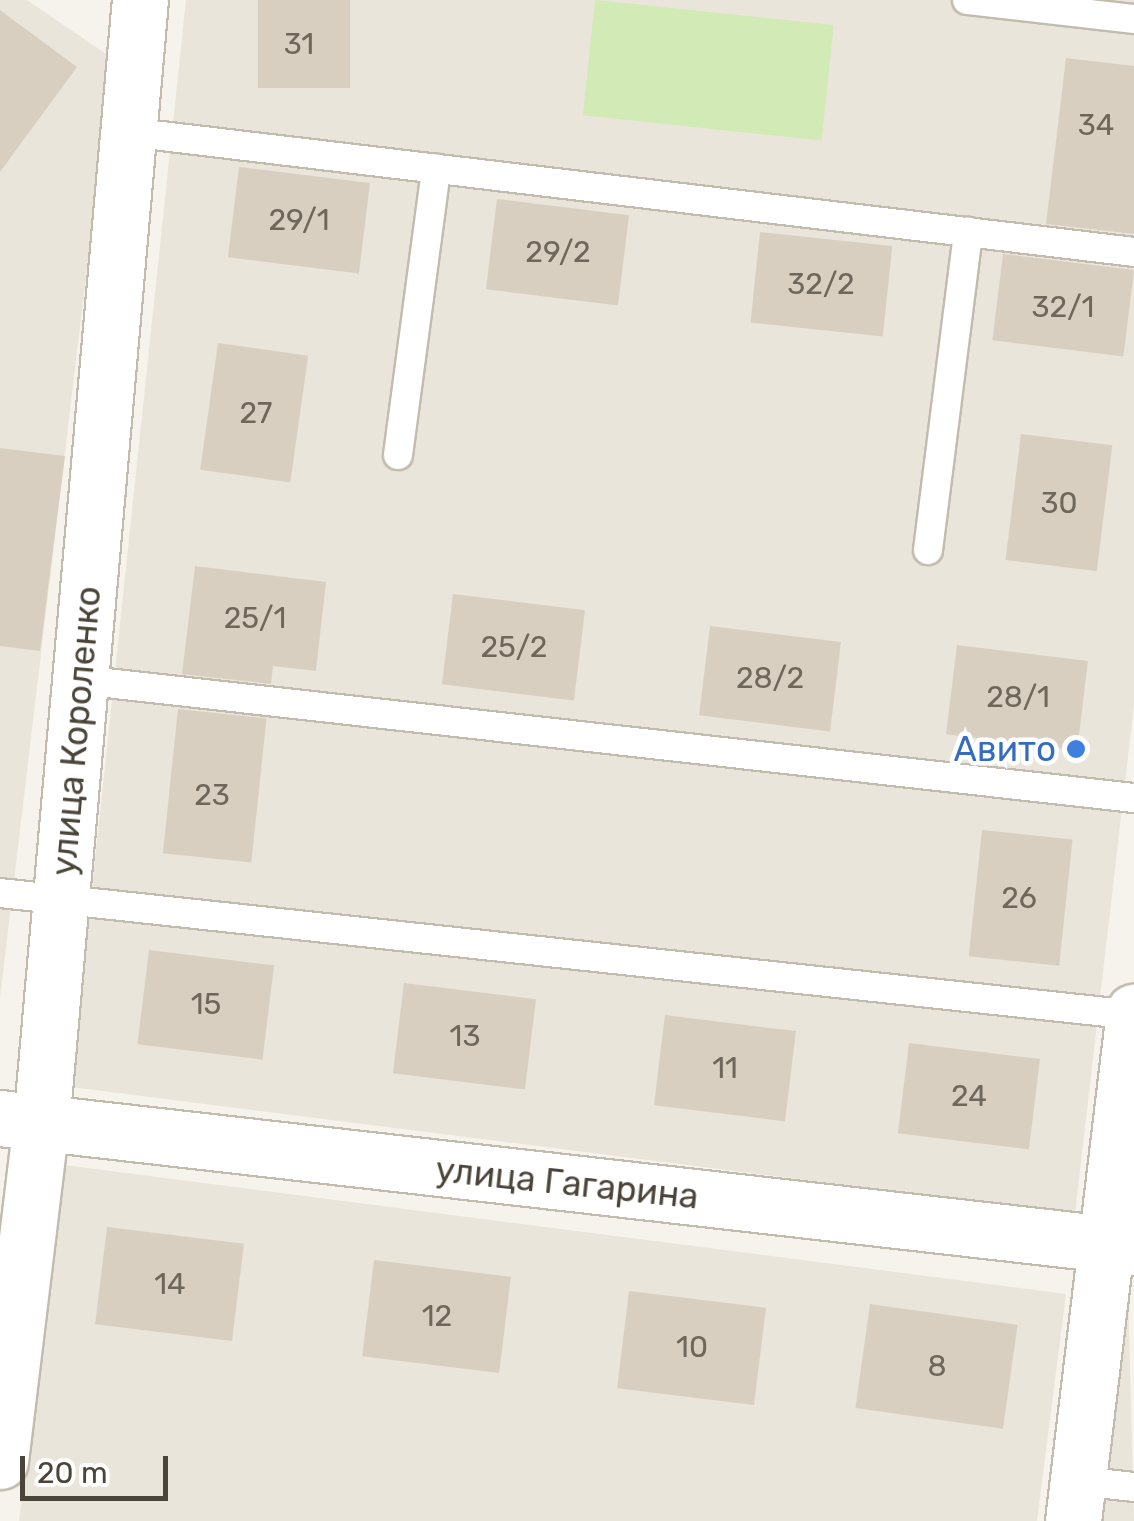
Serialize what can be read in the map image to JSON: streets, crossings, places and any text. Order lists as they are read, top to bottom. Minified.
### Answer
{"streets":{"street":["улица Короленко","улица Гагарина"]},"crossings":[["улица Короленко","улица Гагарина"]],"places":["Авито"],"house_numbers":["31","34","29/1","29/2","32/2","32/1","27","30","25/1","25/2","28/2","28/1","23","26","15","13","11","24","14","12","10","8"],"scale_bar":"20 m"}
